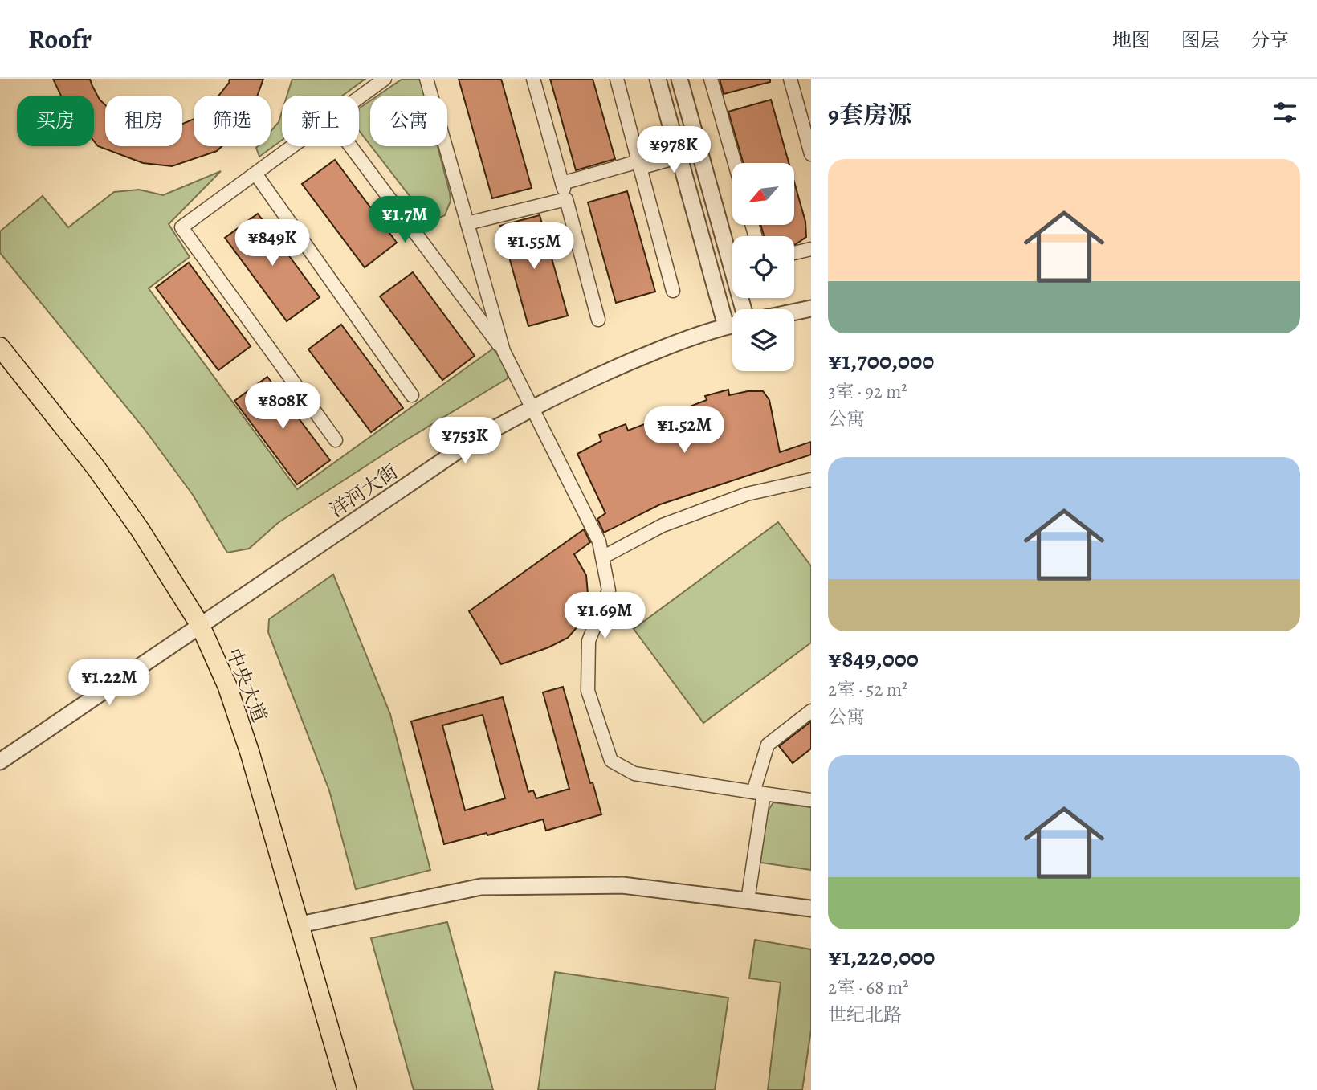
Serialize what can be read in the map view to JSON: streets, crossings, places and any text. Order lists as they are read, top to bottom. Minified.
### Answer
{"streets":{"main road":["中央大道"],"street":["洋河大街"]},"crossings":[["洋河大街","中央大道"]],"north":"bottom left","page":{"header":"Roofr","nav":["地图","图层","分享"],"heading":"9套房源","chip":["买房","租房","筛选","新上","公寓"],"price":["¥978K","¥1.7M","¥849K","¥1.55M","¥808K","¥1.52M","¥753K","¥1.69M","¥1.22M"],"list":[{"name":"¥1,700,000","note":"3室 · 92 m² · 公寓"},{"name":"¥849,000","note":"2室 · 52 m² · 公寓"},{"name":"¥1,220,000","note":"2室 · 68 m² · 世纪北路"}]}}
